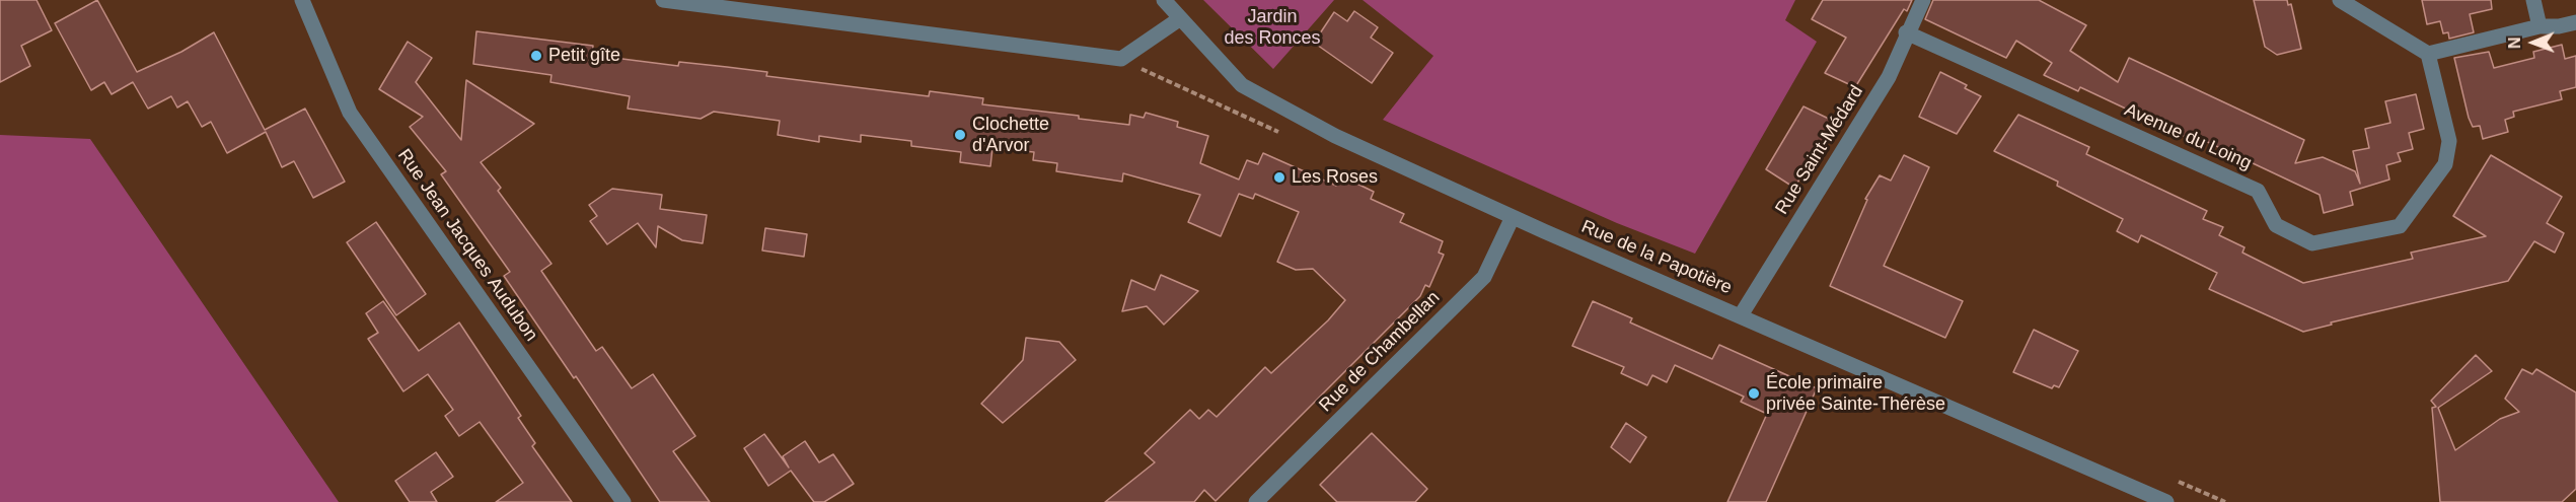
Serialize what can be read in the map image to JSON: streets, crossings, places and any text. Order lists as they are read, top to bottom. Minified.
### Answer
{"streets":{"street":["Avenue du Loing","Rue Saint-Médard","Rue Jean Jacques Audubon","Rue de la Papotière","Rue de Chambellan"]},"crossings":[["Avenue du Loing","Rue Saint-Médard"],["Rue Saint-Médard","Rue de la Papotière"],["Rue de la Papotière","Rue de Chambellan"]],"parks":["Jardin des Ronces"],"places":["Petit gîte","Clochette d'Arvor","Les Roses","École primaire privée Sainte-Thérèse"],"north":"left"}
